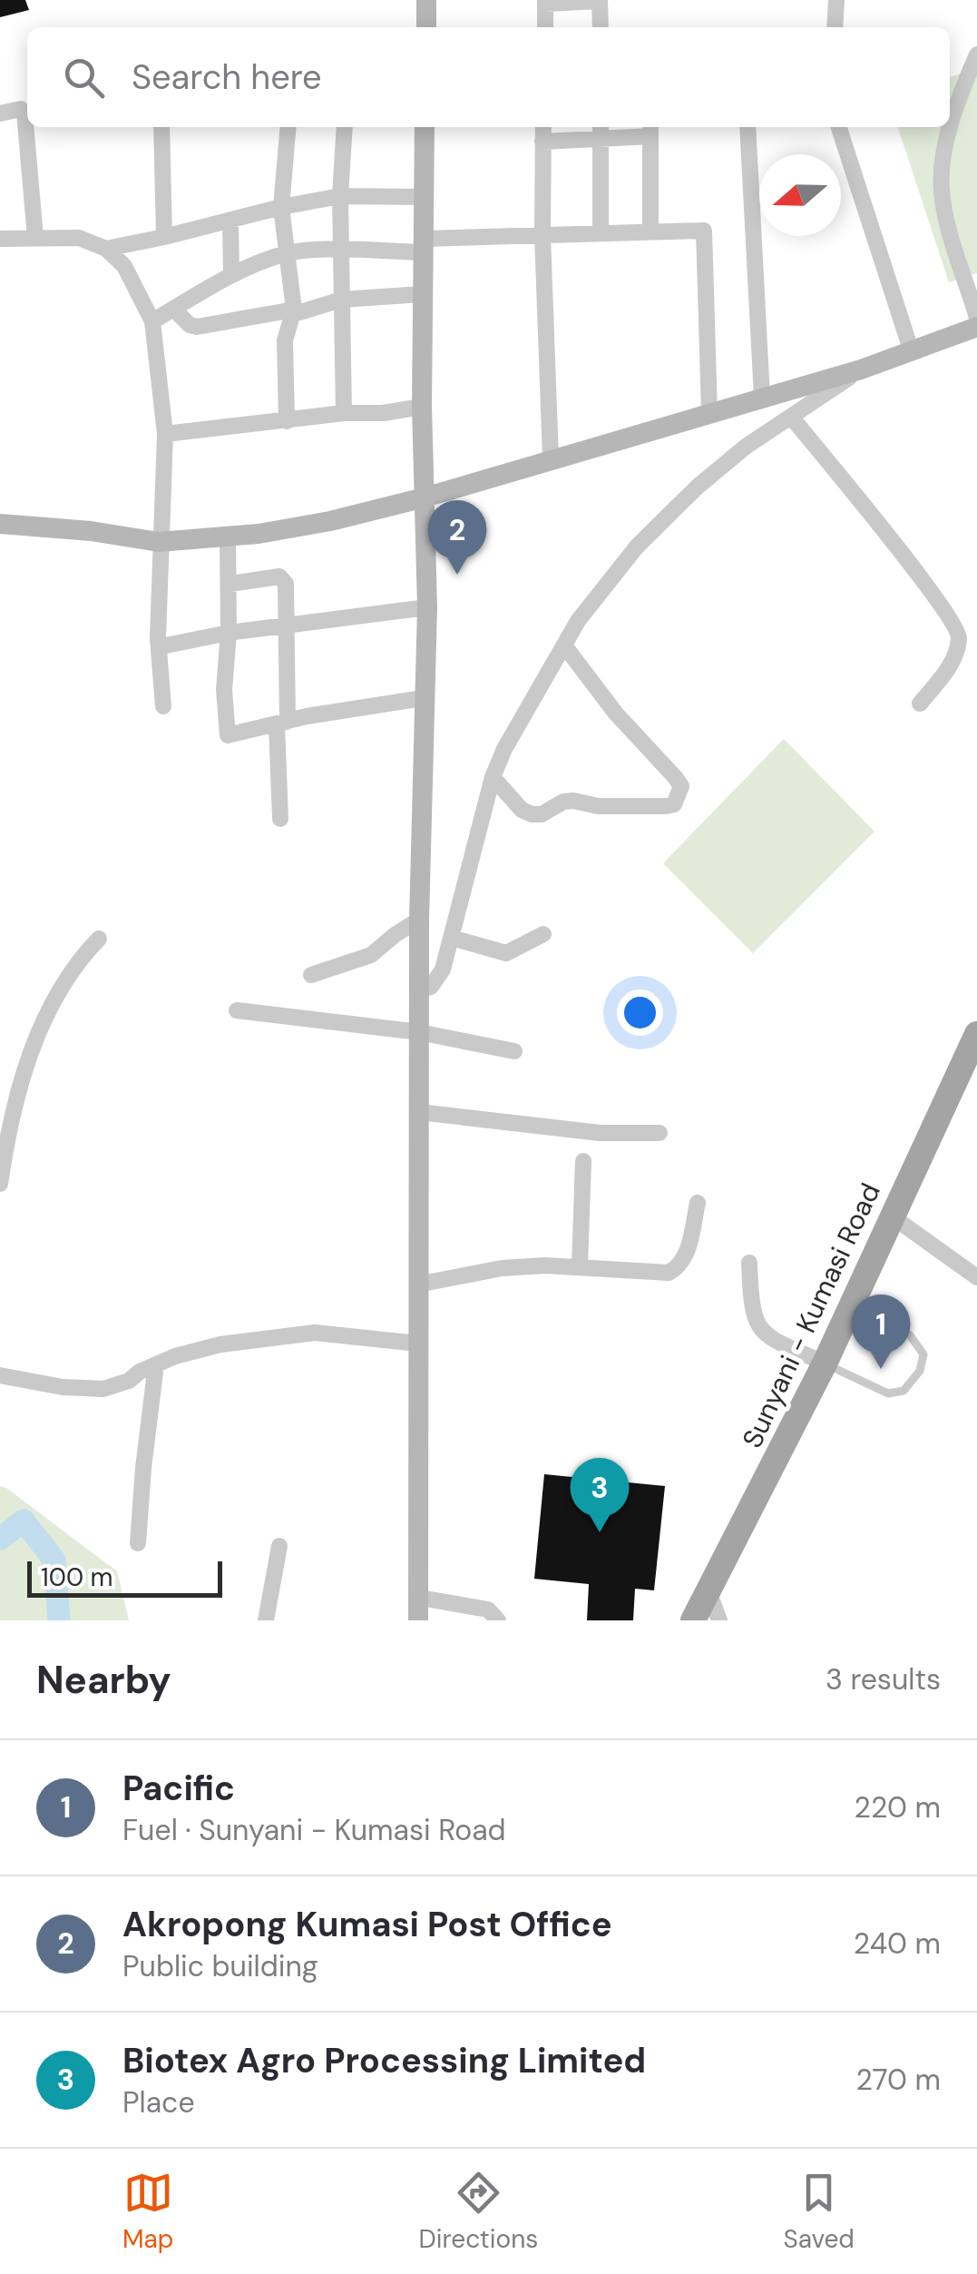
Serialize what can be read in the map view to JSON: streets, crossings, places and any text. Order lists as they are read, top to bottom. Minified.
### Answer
{"streets":{"main road":["Sunyani - Kumasi Road"]},"scale_bar":"100 m","north":"left","page":{"search":"Search here","pins":["2","1","3"],"scale":"100 m","heading":["Nearby","3 results"],"list":[{"mark":"1","name":"Pacific","note":"Fuel · Sunyani - Kumasi Road","value":"220 m"},{"mark":"2","name":"Akropong Kumasi Post Office","note":"Public building","value":"240 m"},{"mark":"3","name":"Biotex Agro Processing Limited","note":"Place","value":"270 m"}],"nav":["Map","Directions","Saved"]}}
